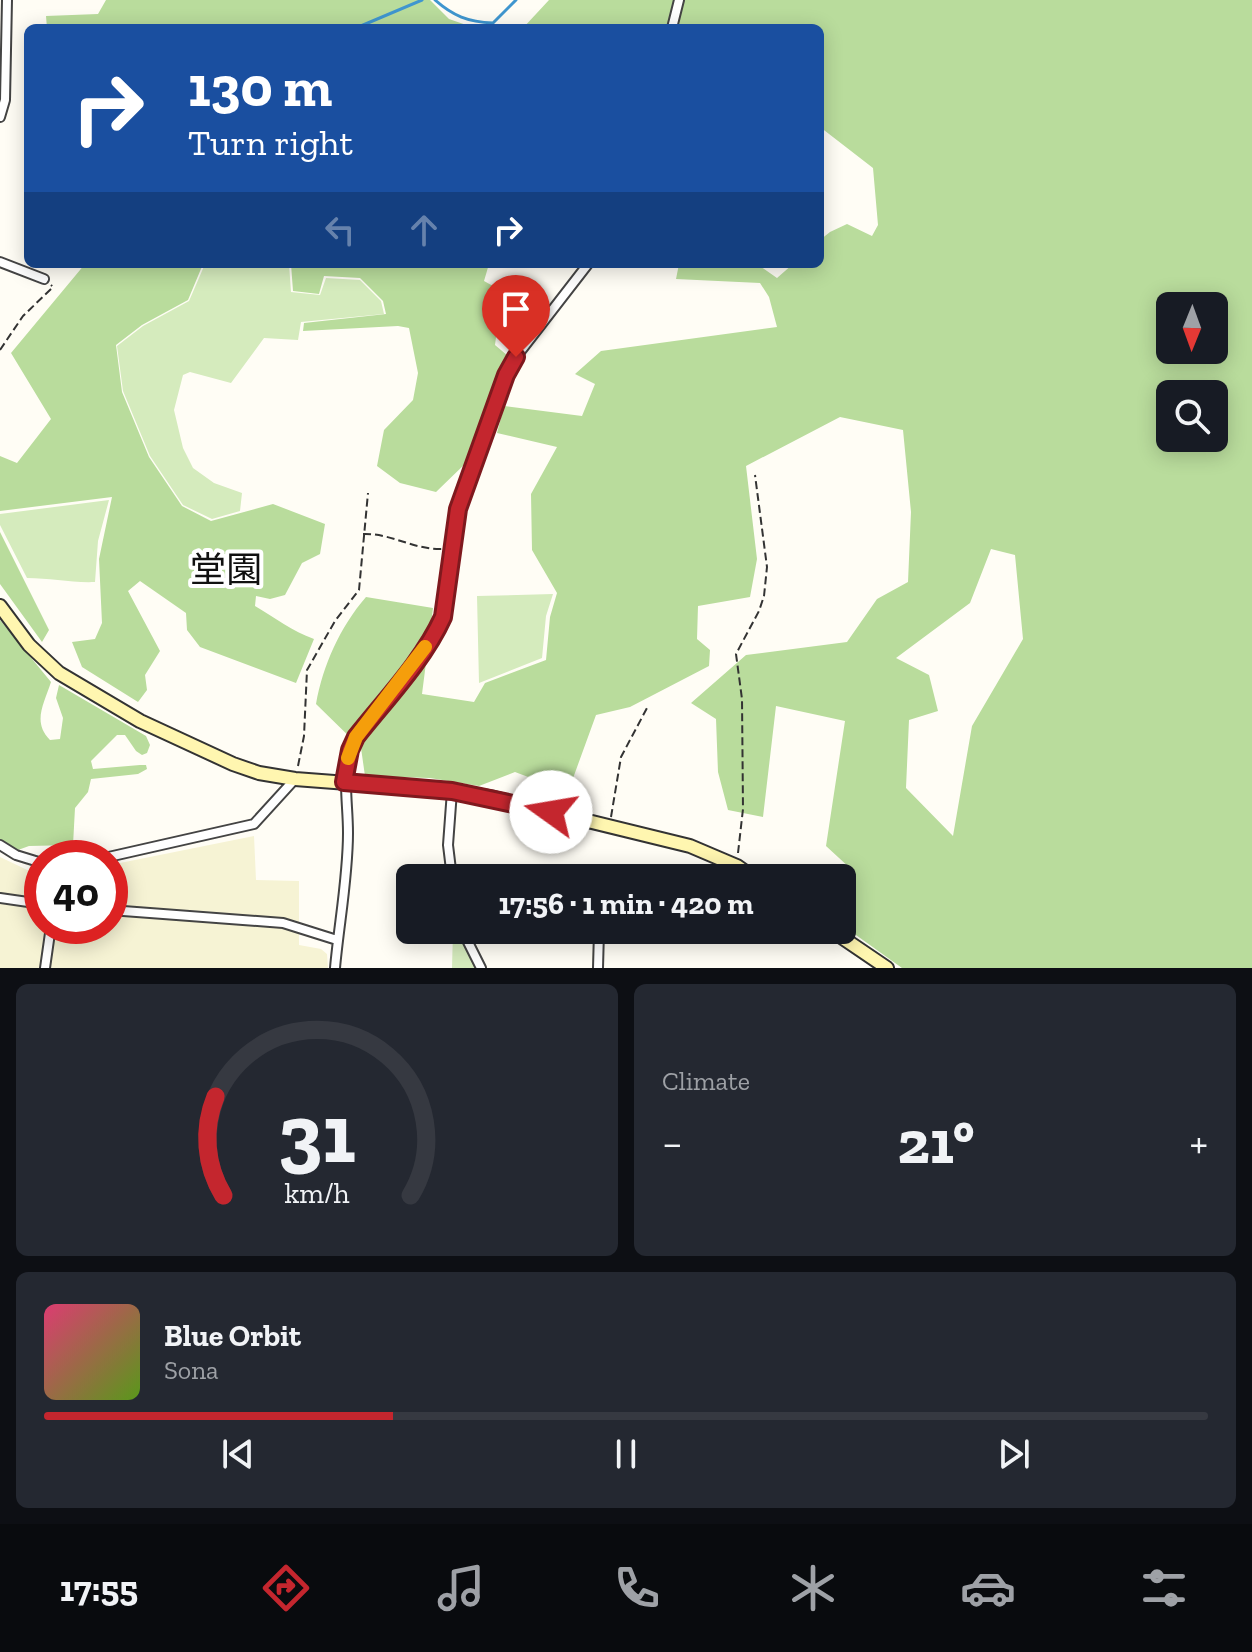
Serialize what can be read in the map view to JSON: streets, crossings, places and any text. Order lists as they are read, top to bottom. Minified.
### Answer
{"districts":["堂園"],"north":"bottom","page":{"turn":["130 m","Turn right"],"limit":"40","trip":"17:56 · 1 min · 420 m","tile":"Climate","heat":["−","21°","+"],"song":["Blue Orbit","Sona"],"tabs":"17:55","gauge":["31","km/h"]}}
